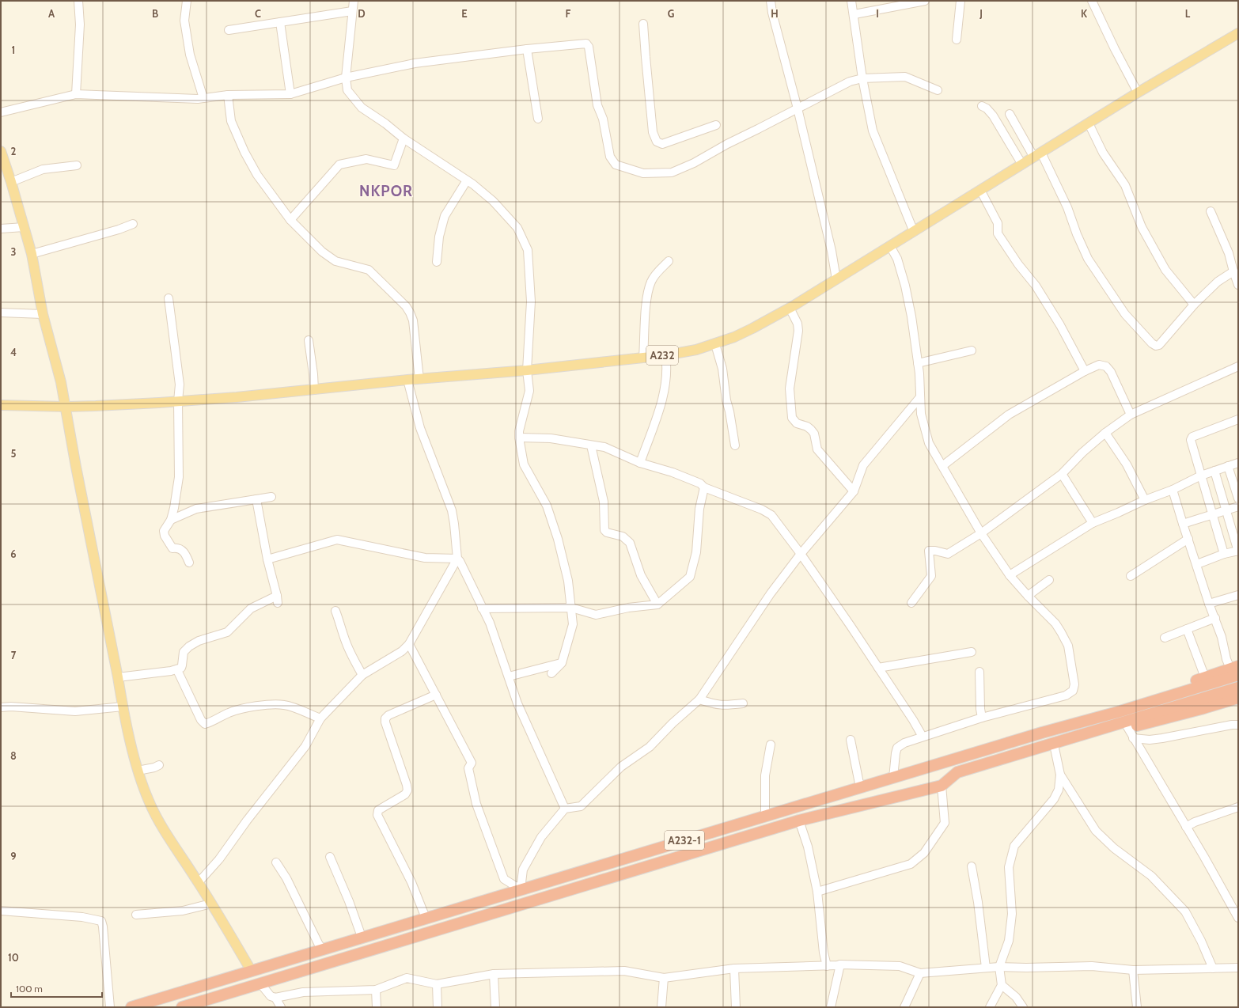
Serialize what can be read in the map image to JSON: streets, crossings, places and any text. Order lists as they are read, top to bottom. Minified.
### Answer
{"streets":{"highway":["A232-1"],"main road":["A232"]},"districts":["NKPOR"],"scale_bar":"100 m","grid":{"columns":["A","B","C","D","E","F","G","H","I","J","K","L"],"rows":["1","2","3","4","5","6","7","8","9","10"]}}
